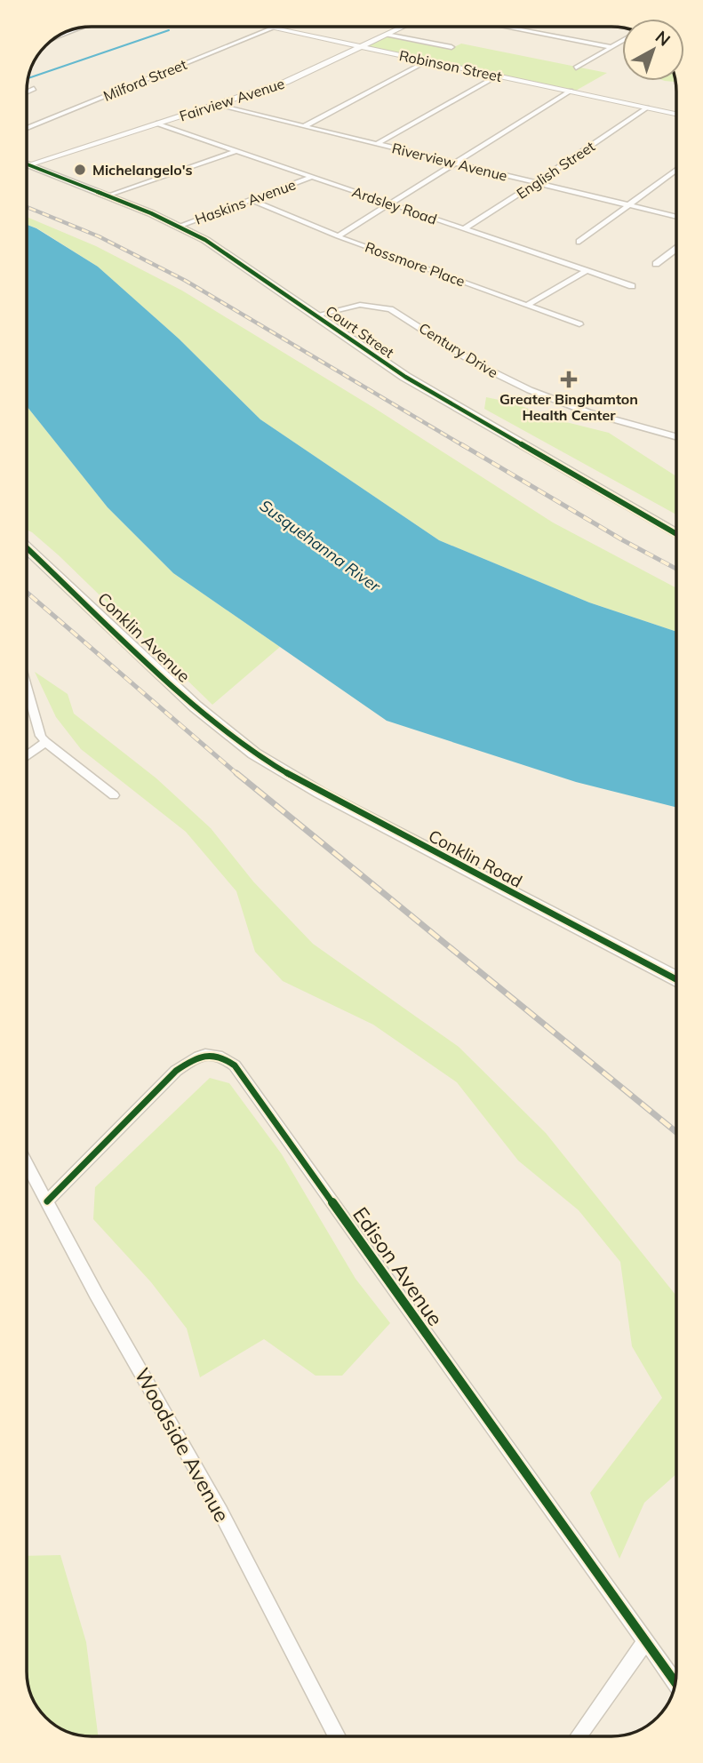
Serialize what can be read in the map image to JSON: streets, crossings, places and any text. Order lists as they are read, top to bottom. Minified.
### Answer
{"streets":{"main road":["Court Street","Conklin Avenue","Conklin Road"],"street":["Robinson Street","Milford Street","Fairview Avenue","Riverview Avenue","English Street","Haskins Avenue","Ardsley Road","Rossmore Place","Century Drive","Edison Avenue","Woodside Avenue"]},"crossings":[["Robinson Street","Milford Street"],["Robinson Street","Fairview Avenue"],["Robinson Street","English Street"],["Fairview Avenue","Riverview Avenue"],["Fairview Avenue","Ardsley Road"],["Fairview Avenue","Court Street"],["Riverview Avenue","English Street"],["English Street","Ardsley Road"],["Haskins Avenue","Ardsley Road"],["Haskins Avenue","Rossmore Place"],["Haskins Avenue","Court Street"],["Court Street","Century Drive"],["Conklin Avenue","Conklin Road"],["Edison Avenue","Woodside Avenue"]],"water":["Susquehanna River"],"places":{"other":["Michelangelo's"],"health":["Greater Binghamton Health Center"]},"north":"top right"}
